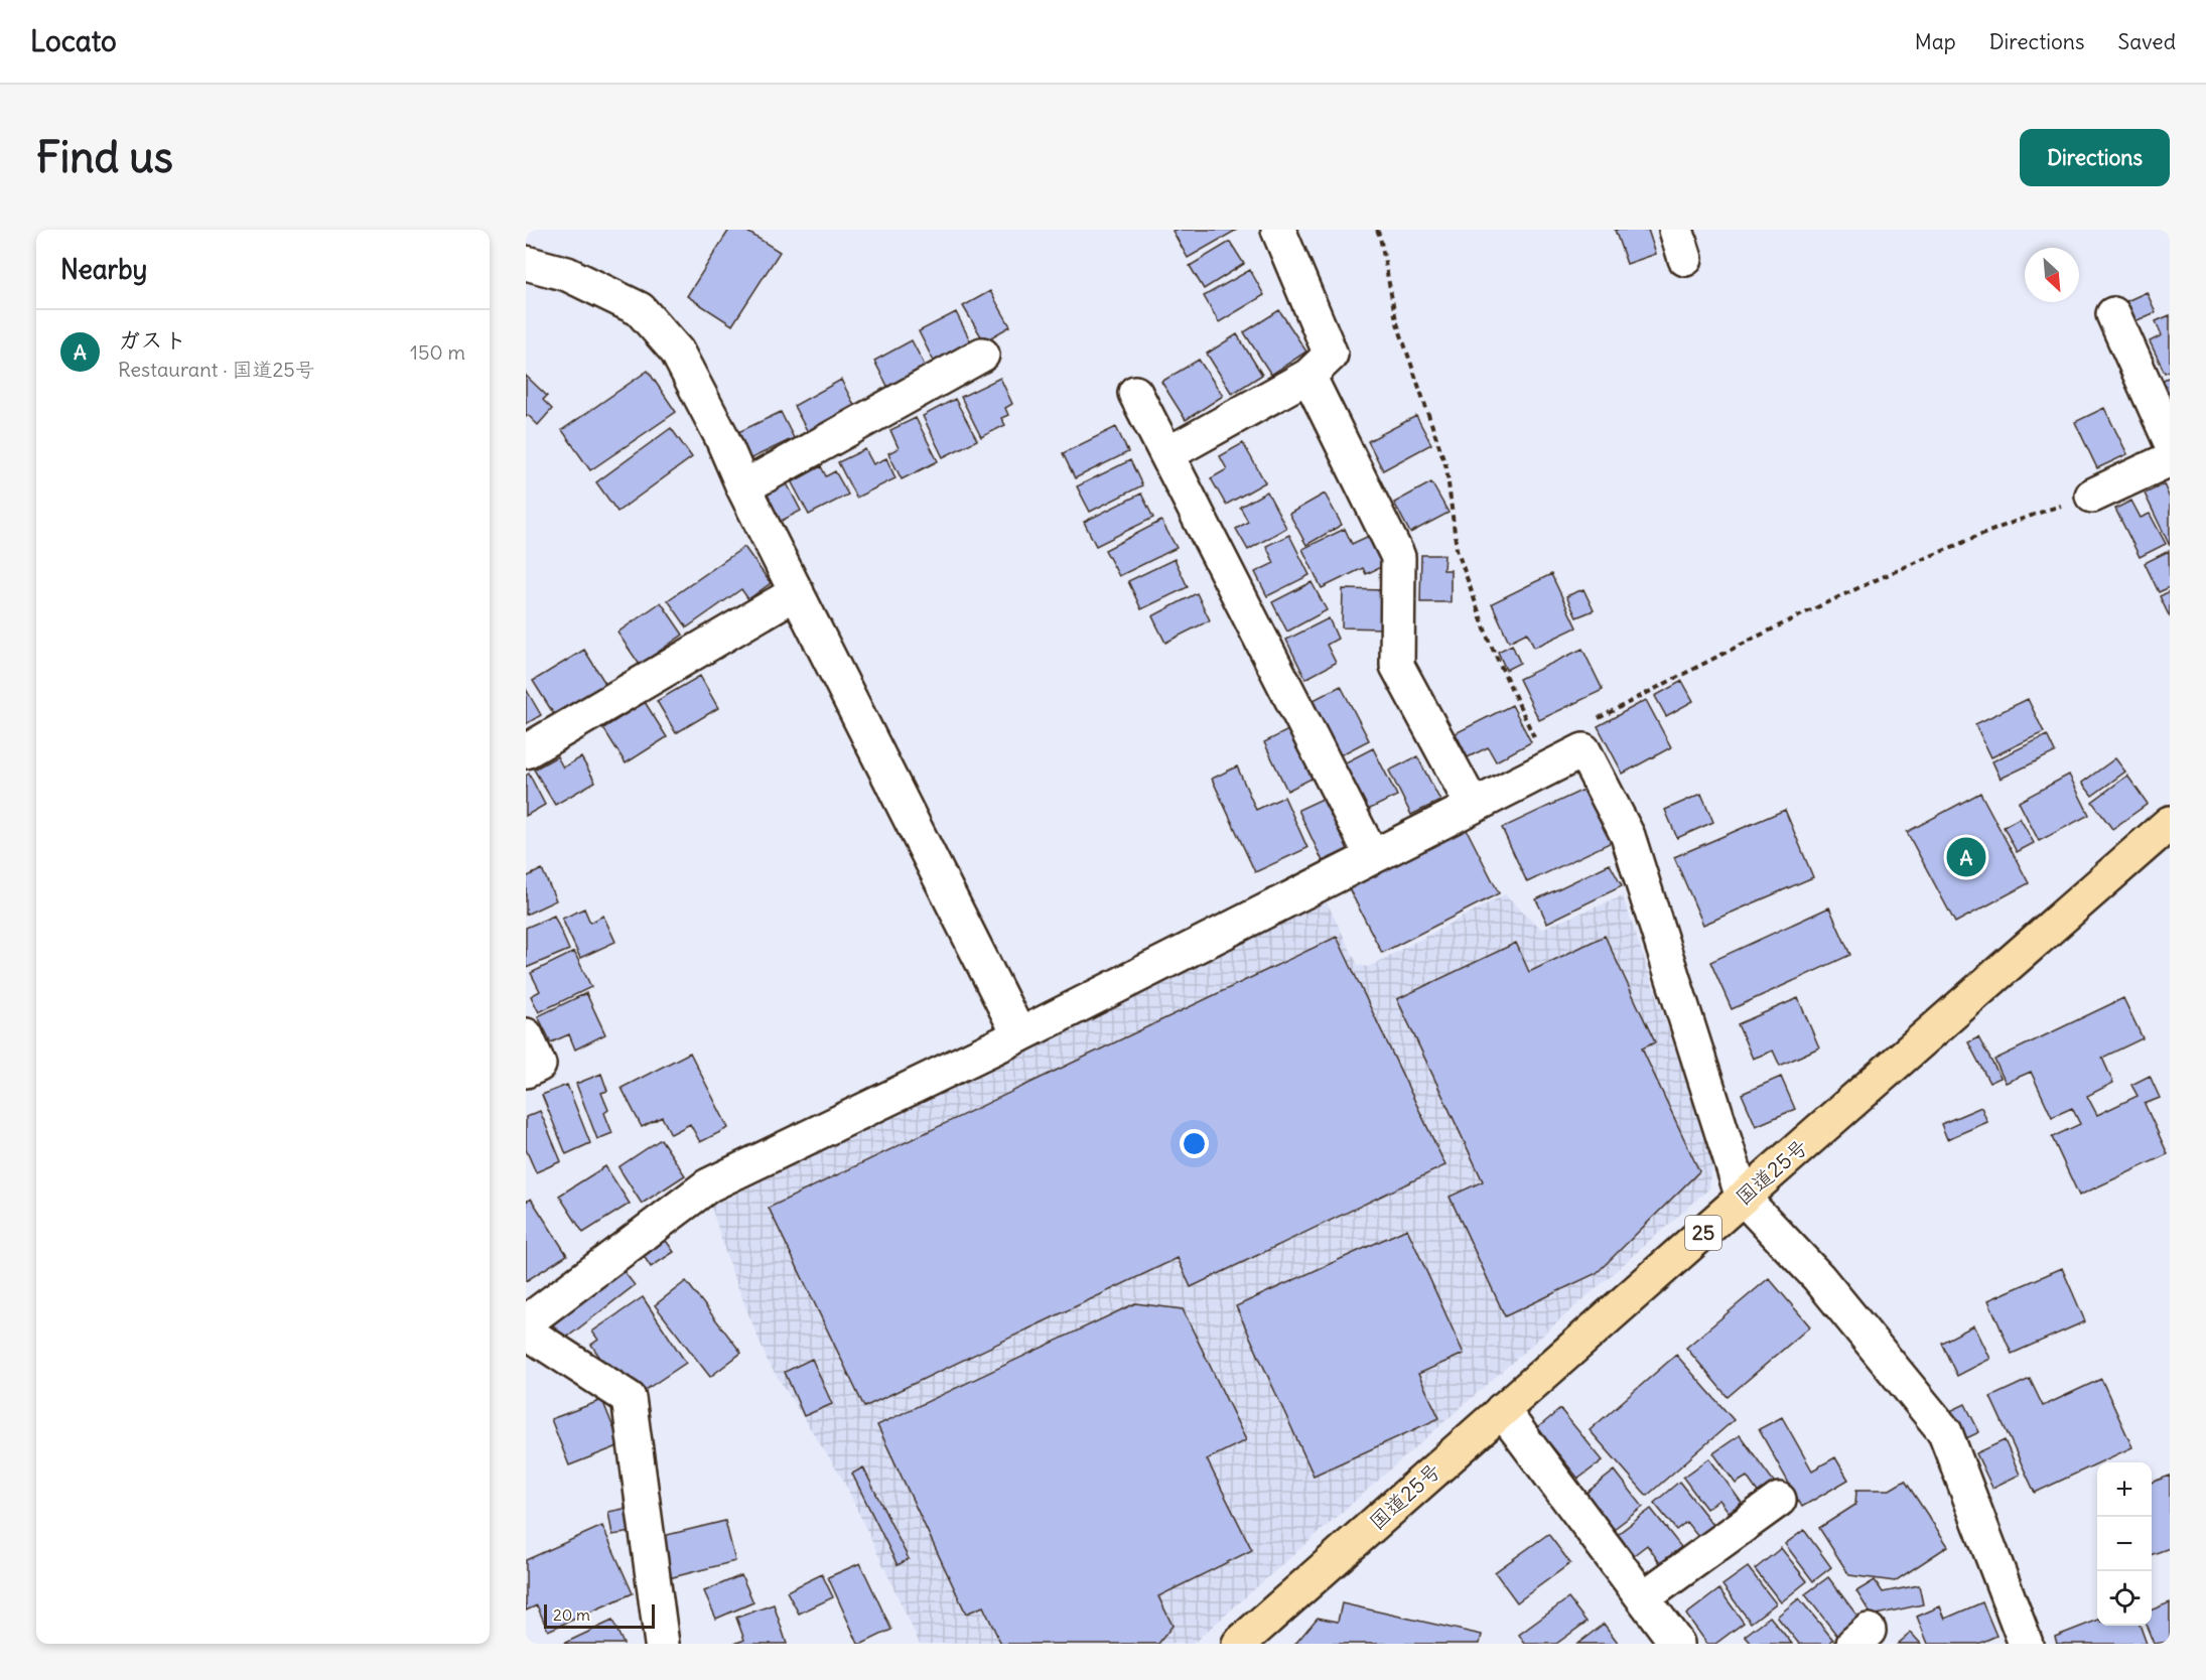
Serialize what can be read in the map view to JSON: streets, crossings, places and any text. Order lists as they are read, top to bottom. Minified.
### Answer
{"streets":{"highway":["国道25号","25"]},"scale_bar":"20 m","north":"bottom right","page":{"header":"Locato","nav":["Map","Directions","Saved"],"buttons":"Directions","title":"Find us","heading":"Nearby","list":[{"mark":"A","name":"ガスト","note":"Restaurant · 国道25号","value":"150 m"}],"pins":"A","map_buttons":["+","−"],"scale":"20 m"}}
